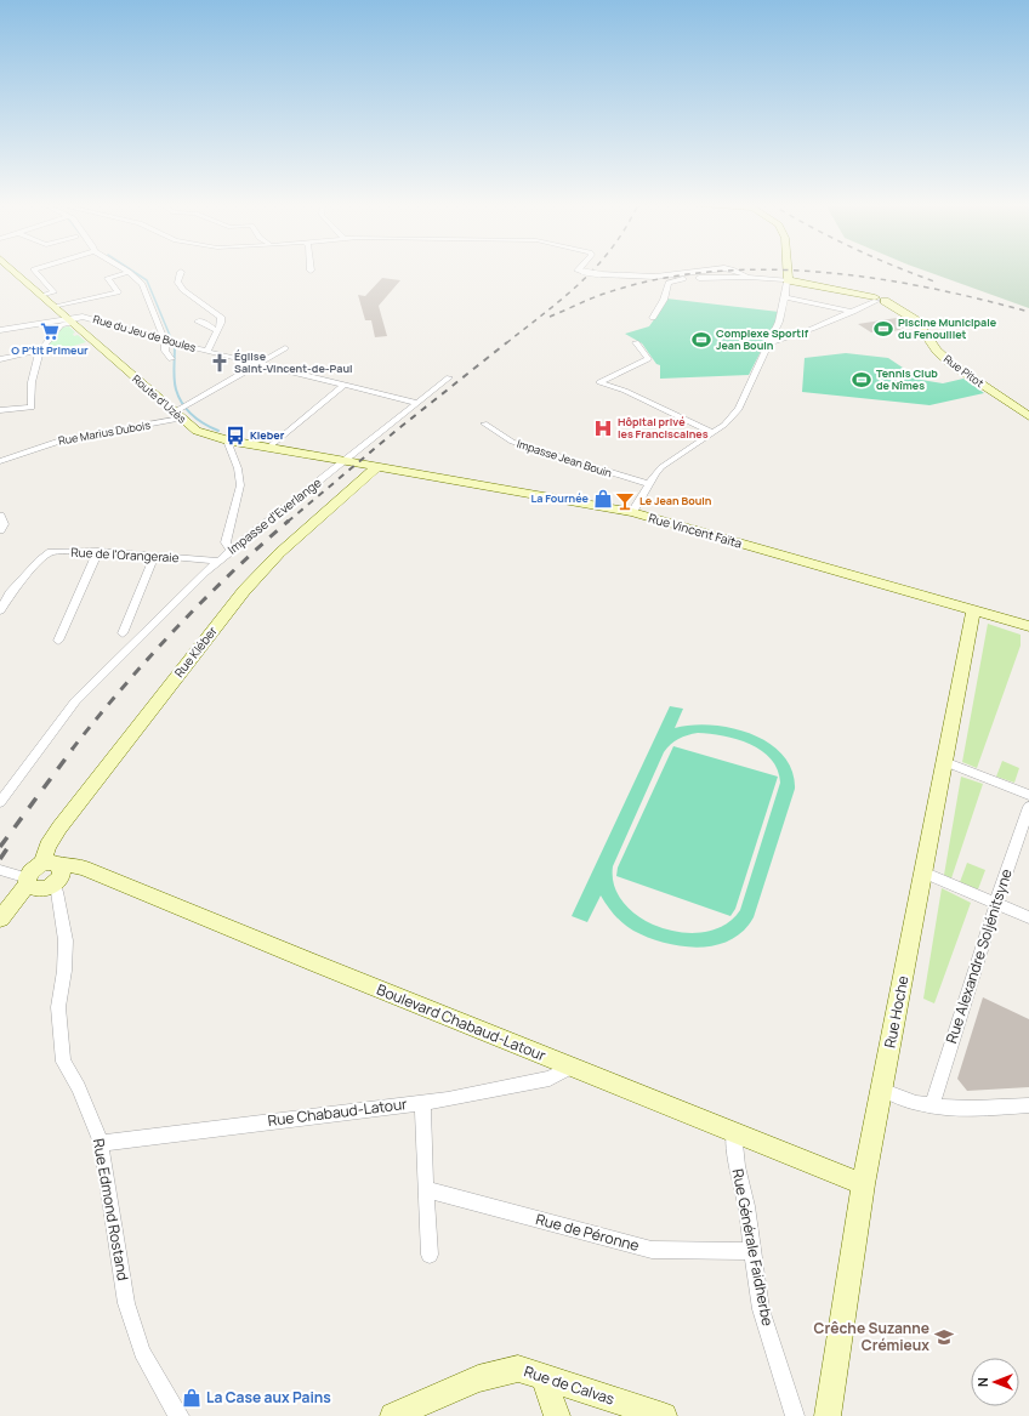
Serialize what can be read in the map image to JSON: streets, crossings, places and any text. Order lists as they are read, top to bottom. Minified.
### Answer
{"streets":{"street":["Rue du Jeu de Boules","Rue Pitot","Route d'Uzès","Rue Marius Dubois","Impasse Jean Bouin","Impasse d'Everlange","Rue Vincent Faïta","Rue de l'Orangeraie","Rue Kléber","Rue Alexandre Soljénitsyne","Rue Hoche","Boulevard Chabaud-Latour","Rue Chabaud-Latour","Rue Edmond Rostand","Rue de Péronne","Rue Générale Faidherbe","Rue de Calvas"]},"crossings":[["Rue du Jeu de Boules","Route d'Uzès"],["Rue du Jeu de Boules","Rue Marius Dubois"],["Rue du Jeu de Boules","Impasse d'Everlange"],["Route d'Uzès","Rue Marius Dubois"],["Route d'Uzès","Impasse d'Everlange"],["Route d'Uzès","Rue Vincent Faïta"],["Impasse d'Everlange","Rue Vincent Faïta"],["Impasse d'Everlange","Rue de l'Orangeraie"],["Rue Vincent Faïta","Rue Kléber"],["Rue Vincent Faïta","Rue Hoche"],["Rue Kléber","Boulevard Chabaud-Latour"],["Rue Kléber","Rue Edmond Rostand"],["Rue Hoche","Boulevard Chabaud-Latour"],["Boulevard Chabaud-Latour","Rue Chabaud-Latour"],["Boulevard Chabaud-Latour","Rue Edmond Rostand"],["Boulevard Chabaud-Latour","Rue Générale Faidherbe"],["Rue Chabaud-Latour","Rue Edmond Rostand"],["Rue de Péronne","Rue Générale Faidherbe"]],"places":{"sports":["Piscine Municipale du Fenouillet","Complexe Sportif Jean Bouin","Tennis Club de Nîmes"],"supermarket":["O P'tit Primeur"],"church":["Église Saint-Vincent-de-Paul"],"hospital":["Hôpital privé les Franciscaines"],"bus stop":["Kleber"],"shop":["La Fournée","La Case aux Pains"],"bar":["Le Jean Bouin"],"school or university":["Crêche Suzanne Crémieux"]},"north":"left"}
